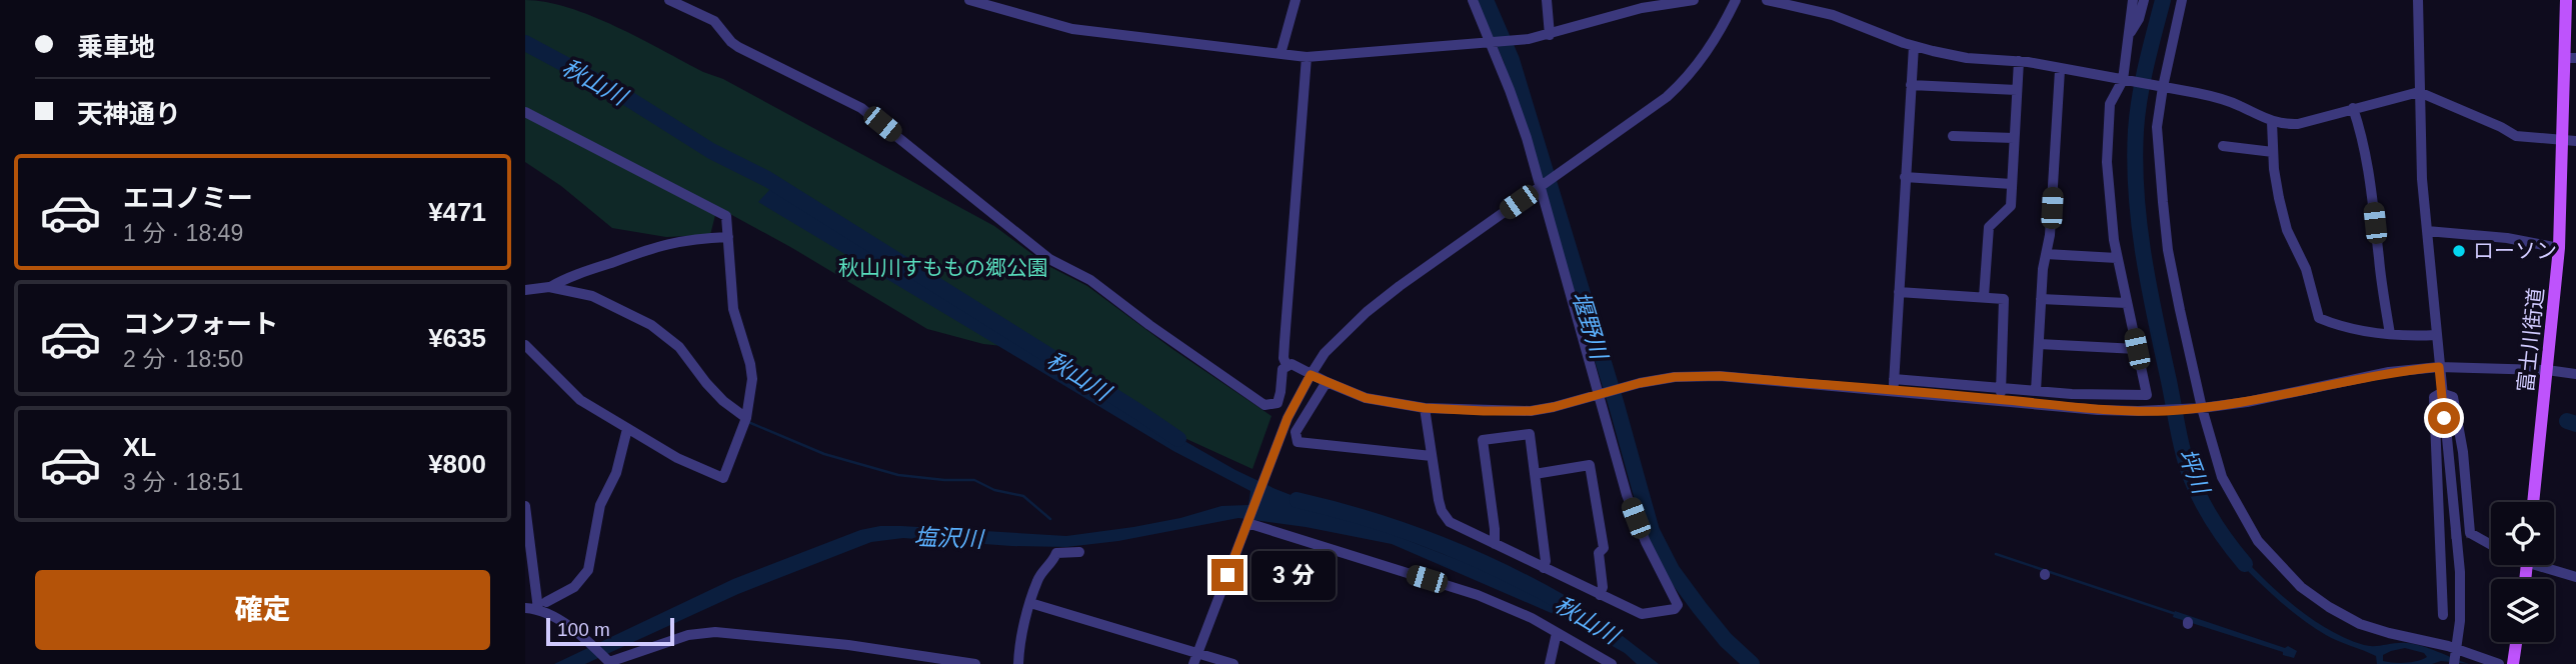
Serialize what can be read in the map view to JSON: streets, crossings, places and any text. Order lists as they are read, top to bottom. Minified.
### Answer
{"streets":{"main road":["富士川街道"]},"water":["秋山川","堰野川","坪川","塩沢川"],"parks":["秋山川すももの郷公園"],"places":["ローソン"],"scale_bar":"100 m","page":{"banner":["乗車地","天神通り"],"list":[{"name":"エコノミー","note":"1 分 · 18:49","value":"¥471"},{"name":"コンフォート","note":"2 分 · 18:50","value":"¥635"},{"name":"XL","note":"3 分 · 18:51","value":"¥800"}],"bubble":"3 分","buttons":"確定","scale":"100 m"}}
